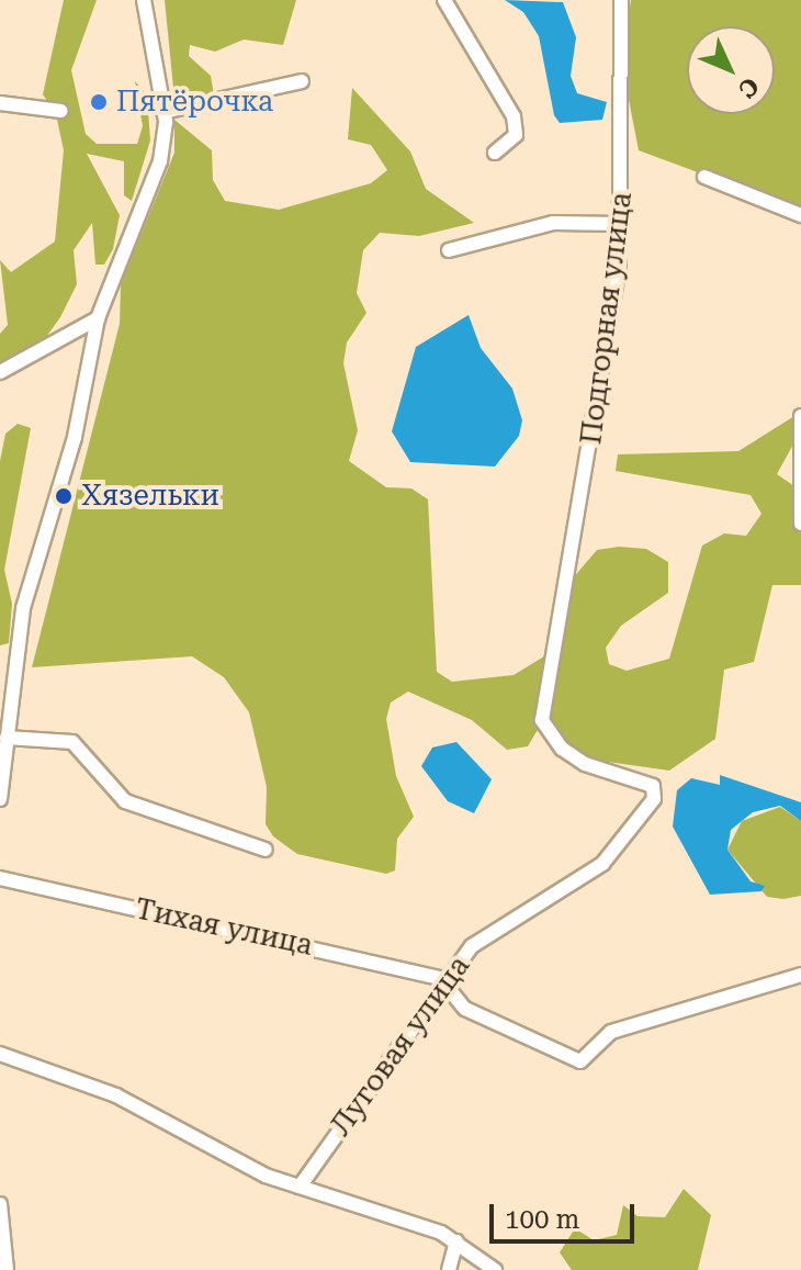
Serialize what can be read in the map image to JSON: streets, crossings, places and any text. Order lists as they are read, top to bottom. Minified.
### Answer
{"streets":{"street":["Подгорная улица","Тихая улица","Луговая улица"]},"crossings":[["Подгорная улица","Луговая улица"],["Тихая улица","Луговая улица"]],"places":["Пятёрочка","Хязельки"],"scale_bar":"100 m","north":"bottom right"}
